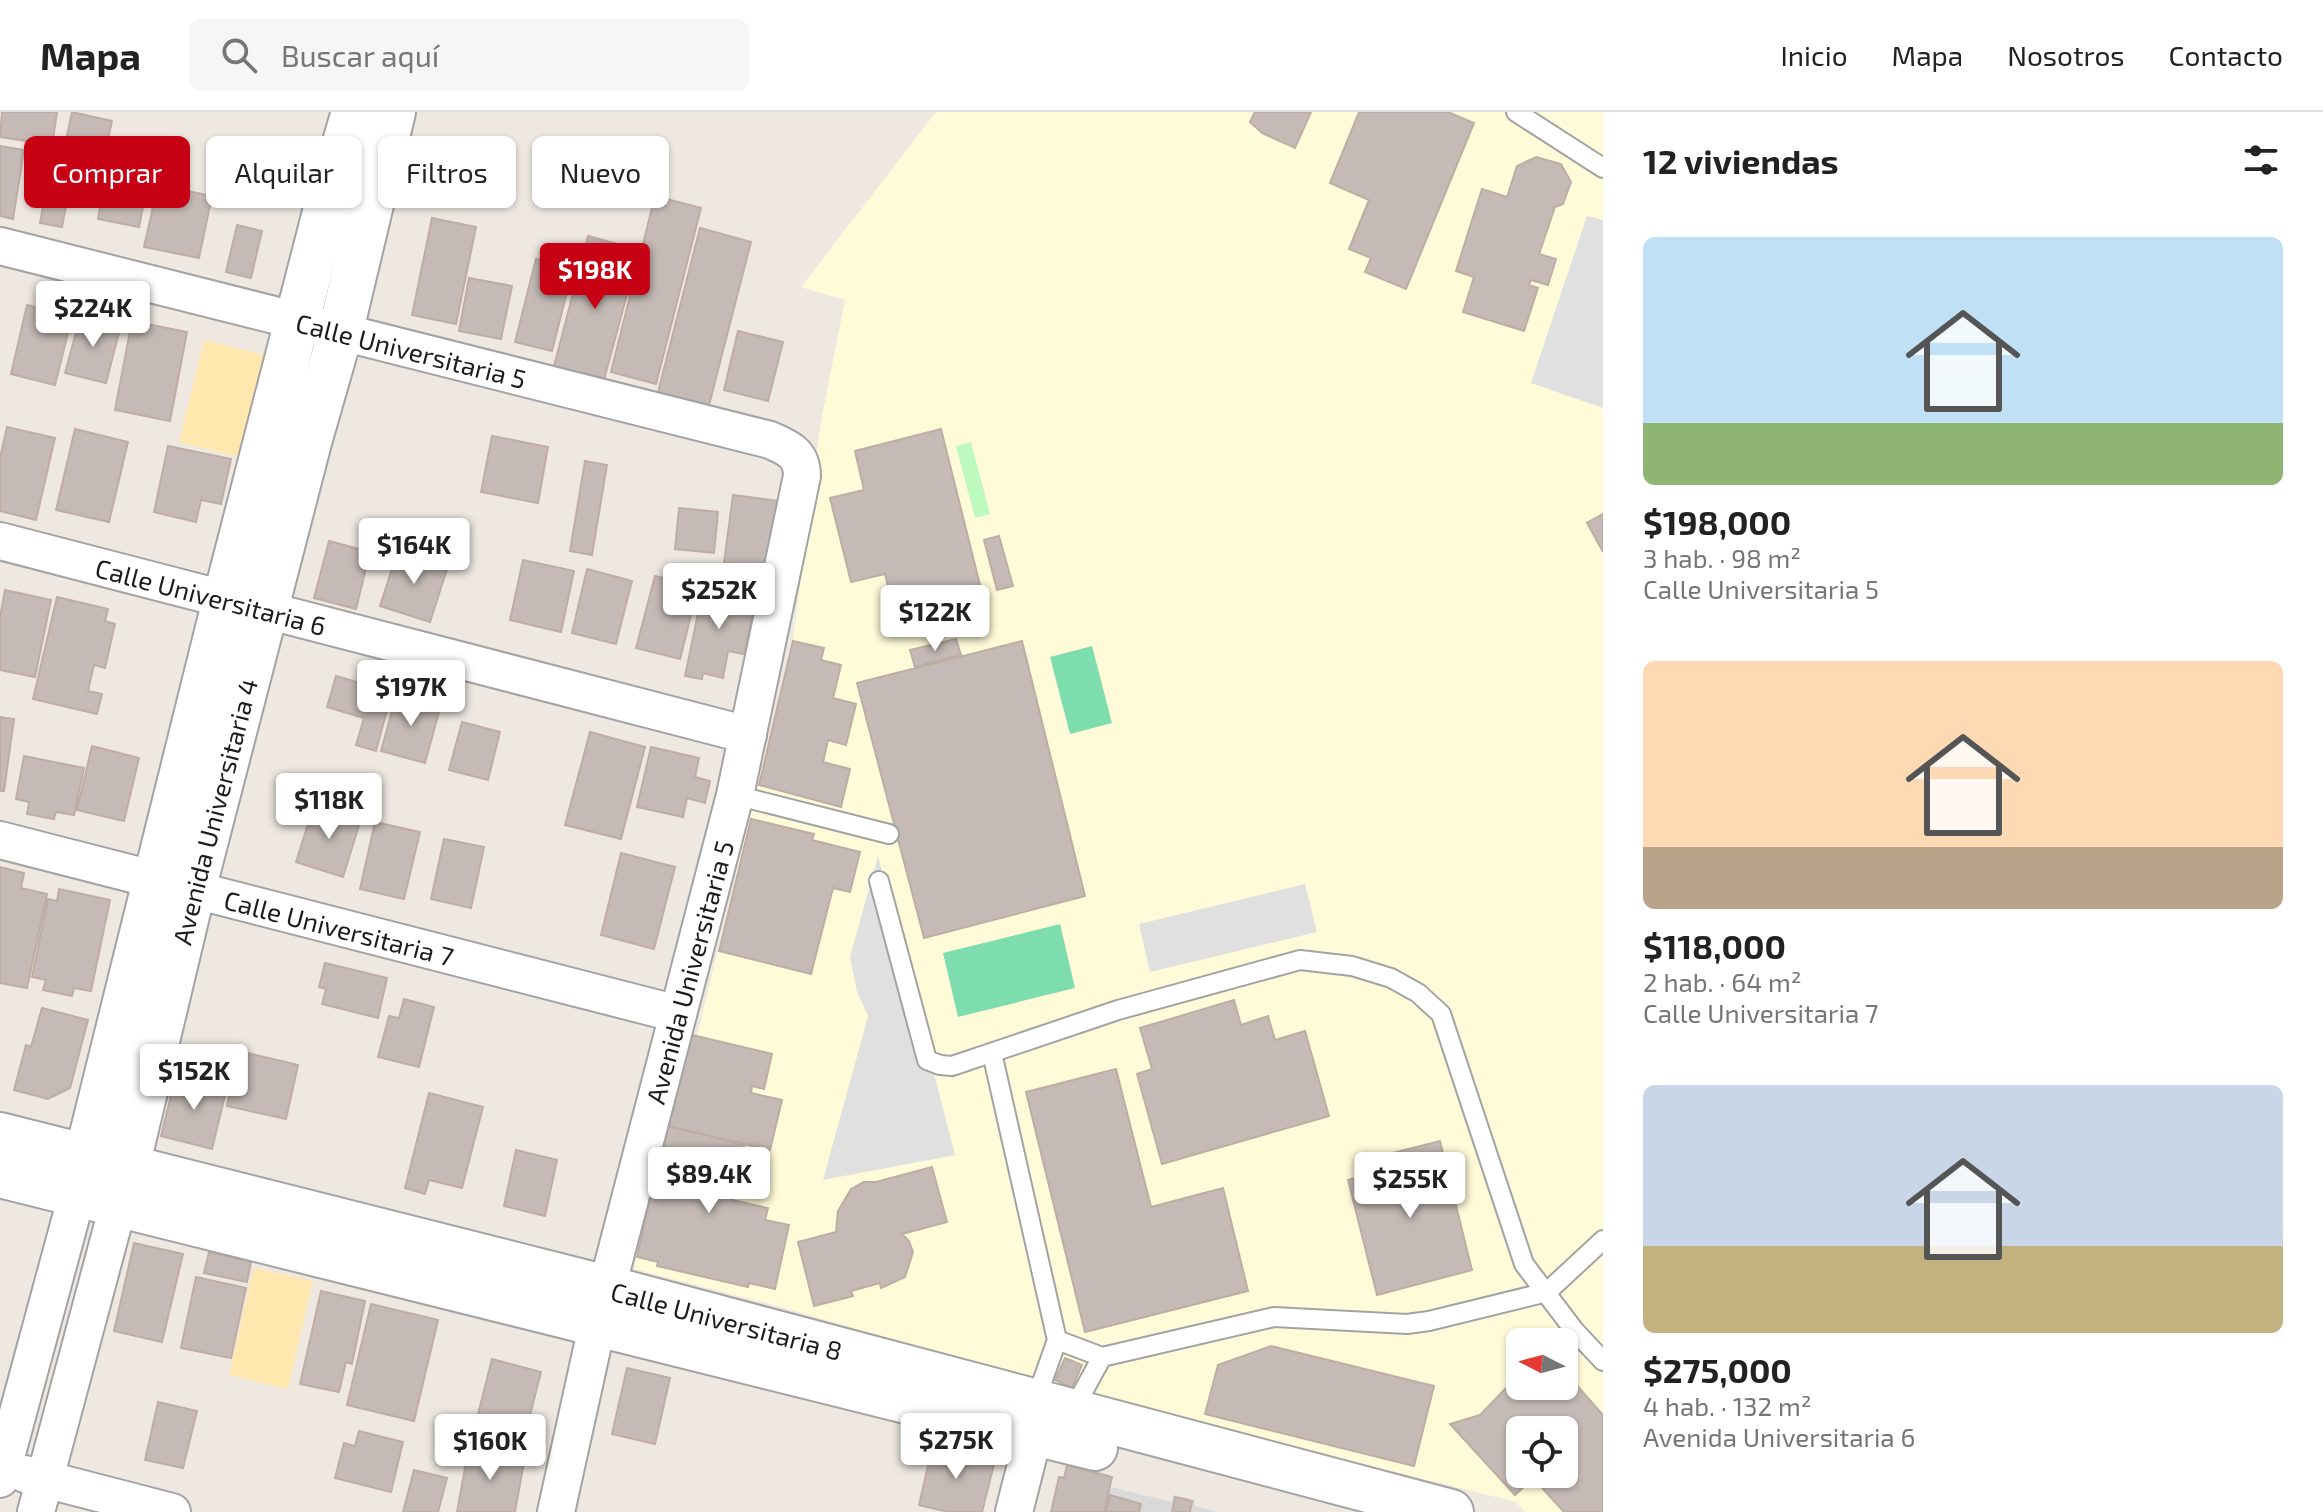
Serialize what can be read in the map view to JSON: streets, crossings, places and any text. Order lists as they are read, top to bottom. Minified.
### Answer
{"streets":{"street":["Calle Universitaria 5","Calle Universitaria 6","Avenida Universitaria 4","Calle Universitaria 7","Avenida Universitaria 5","Calle Universitaria 8"]},"crossings":[["Calle Universitaria 5","Avenida Universitaria 4"],["Calle Universitaria 5","Avenida Universitaria 5"],["Calle Universitaria 6","Avenida Universitaria 4"],["Calle Universitaria 6","Avenida Universitaria 5"],["Avenida Universitaria 4","Calle Universitaria 7"],["Avenida Universitaria 4","Calle Universitaria 8"],["Calle Universitaria 7","Avenida Universitaria 5"],["Avenida Universitaria 5","Calle Universitaria 8"]],"north":"left","page":{"header":"Mapa","search":"Buscar aquí","nav":["Inicio","Mapa","Nosotros","Contacto"],"heading":"12 viviendas","chip":["Comprar","Alquilar","Filtros","Nuevo"],"list":[{"name":"$198,000","note":"3 hab. · 98 m² · Calle Universitaria 5"},{"name":"$118,000","note":"2 hab. · 64 m² · Calle Universitaria 7"},{"name":"$275,000","note":"4 hab. · 132 m² · Avenida Universitaria 6"}],"price":["$198K","$224K","$164K","$252K","$122K","$197K","$118K","$152K","$89.4K","$255K","$275K","$160K"]}}
